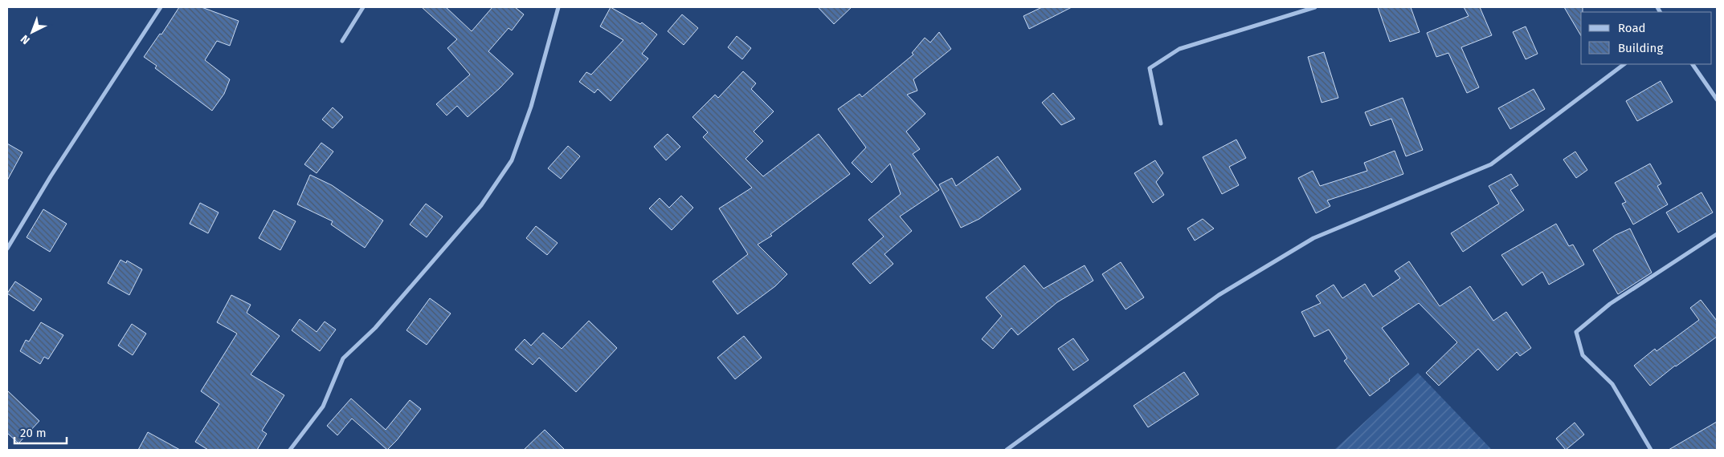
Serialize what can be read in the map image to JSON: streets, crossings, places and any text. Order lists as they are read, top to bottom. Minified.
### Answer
{"legend":["Road","Building"],"scale_bar":"20 m","north":"bottom left"}
